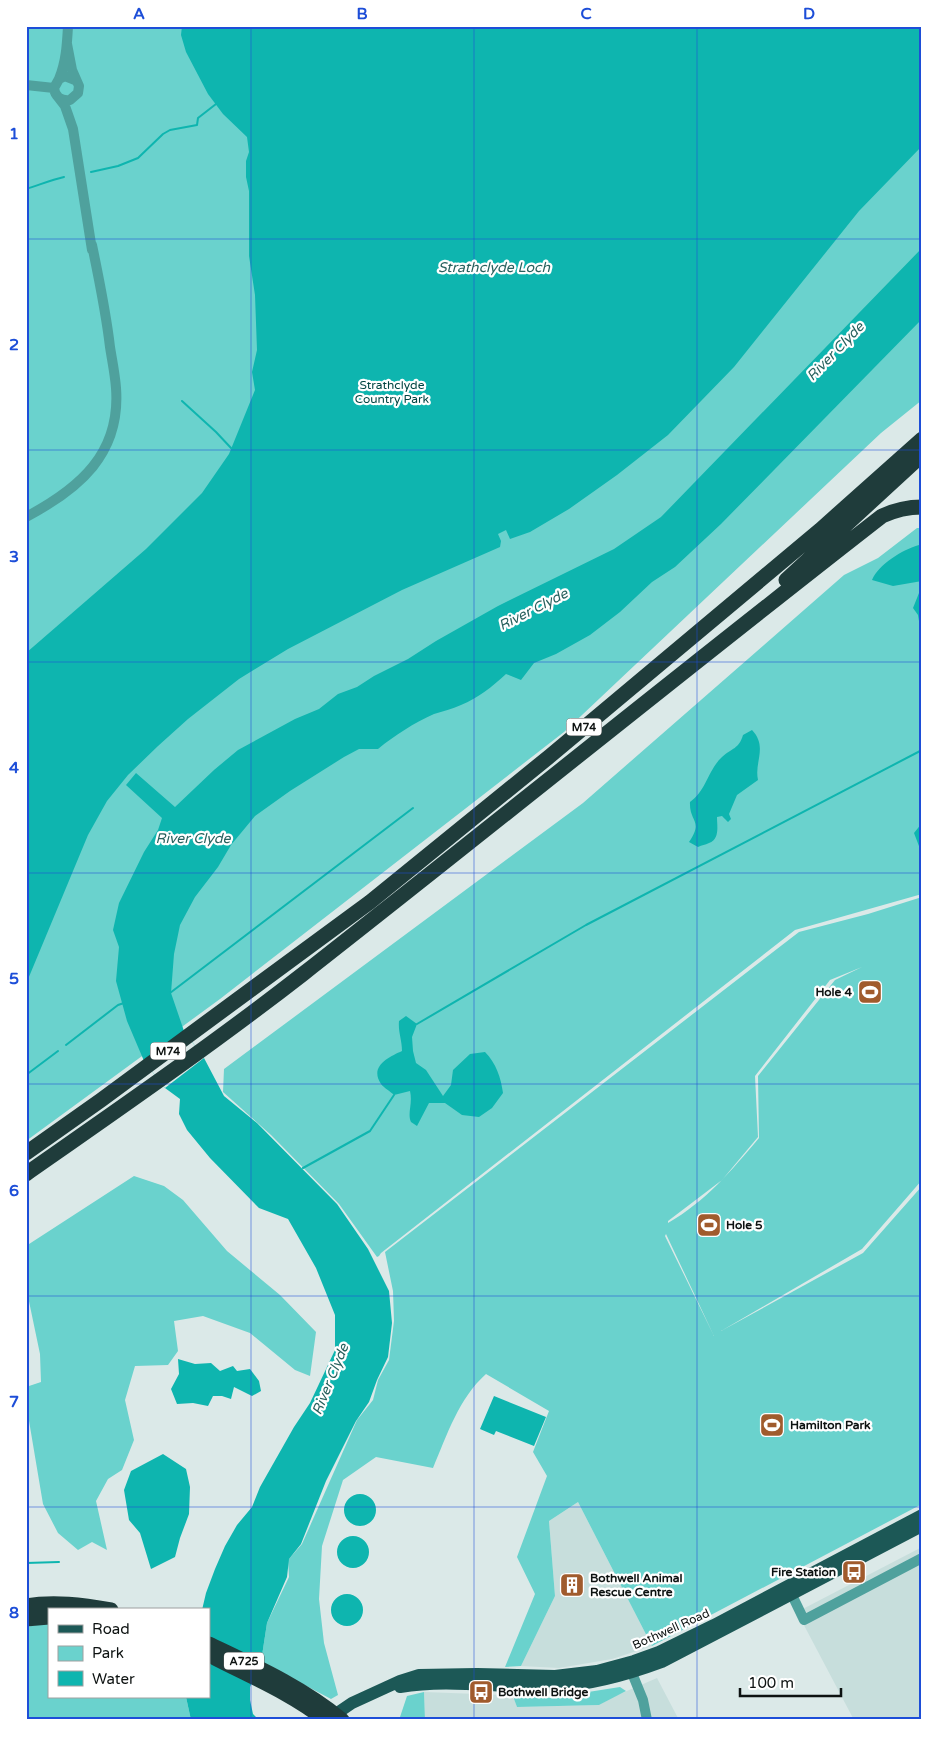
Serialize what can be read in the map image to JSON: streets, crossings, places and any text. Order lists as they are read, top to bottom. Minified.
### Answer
{"streets":{"highway":["M74","A725"],"main road":["Bothwell Road"]},"crossings":[["Bothwell Road","A725"]],"water":["Strathclyde Loch","River Clyde"],"parks":["Strathclyde Country Park"],"places":{"sports":["Hole 4","Hole 5","Hamilton Park"],"bus stop":["Fire Station","Bothwell Bridge"],"building":["Bothwell Animal Rescue Centre"]},"legend":["Road","Park","Water"],"scale_bar":"100 m","grid":{"columns":["A","B","C","D"],"rows":["1","2","3","4","5","6","7","8"]}}
